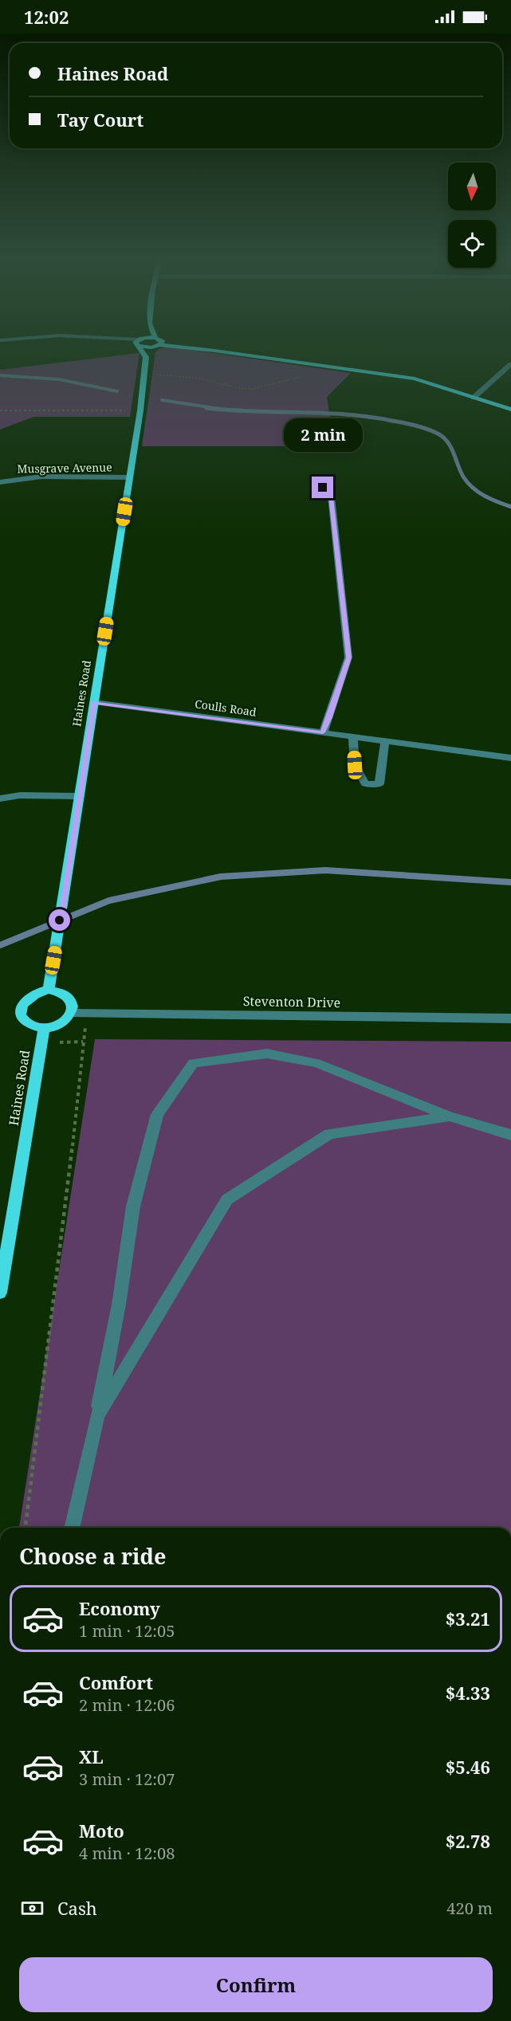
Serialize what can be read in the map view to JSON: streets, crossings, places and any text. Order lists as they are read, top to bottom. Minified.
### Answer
{"streets":{"main road":["Haines Road"],"street":["Musgrave Avenue","Coulls Road","Steventon Drive"]},"crossings":[["Musgrave Avenue","Haines Road"],["Haines Road","Coulls Road"],["Haines Road","Steventon Drive"]],"north":"bottom","page":{"status":"12:02","banner":["Haines Road","Tay Court"],"bubble":"2 min","heading":"Choose a ride","list":[{"name":"Economy","note":"1 min · 12:05","value":"$3.21"},{"name":"Comfort","note":"2 min · 12:06","value":"$4.33"},{"name":"XL","note":"3 min · 12:07","value":"$5.46"},{"name":"Moto","note":"4 min · 12:08","value":"$2.78"}],"pay":["Cash","420 m"],"buttons":"Confirm"}}
